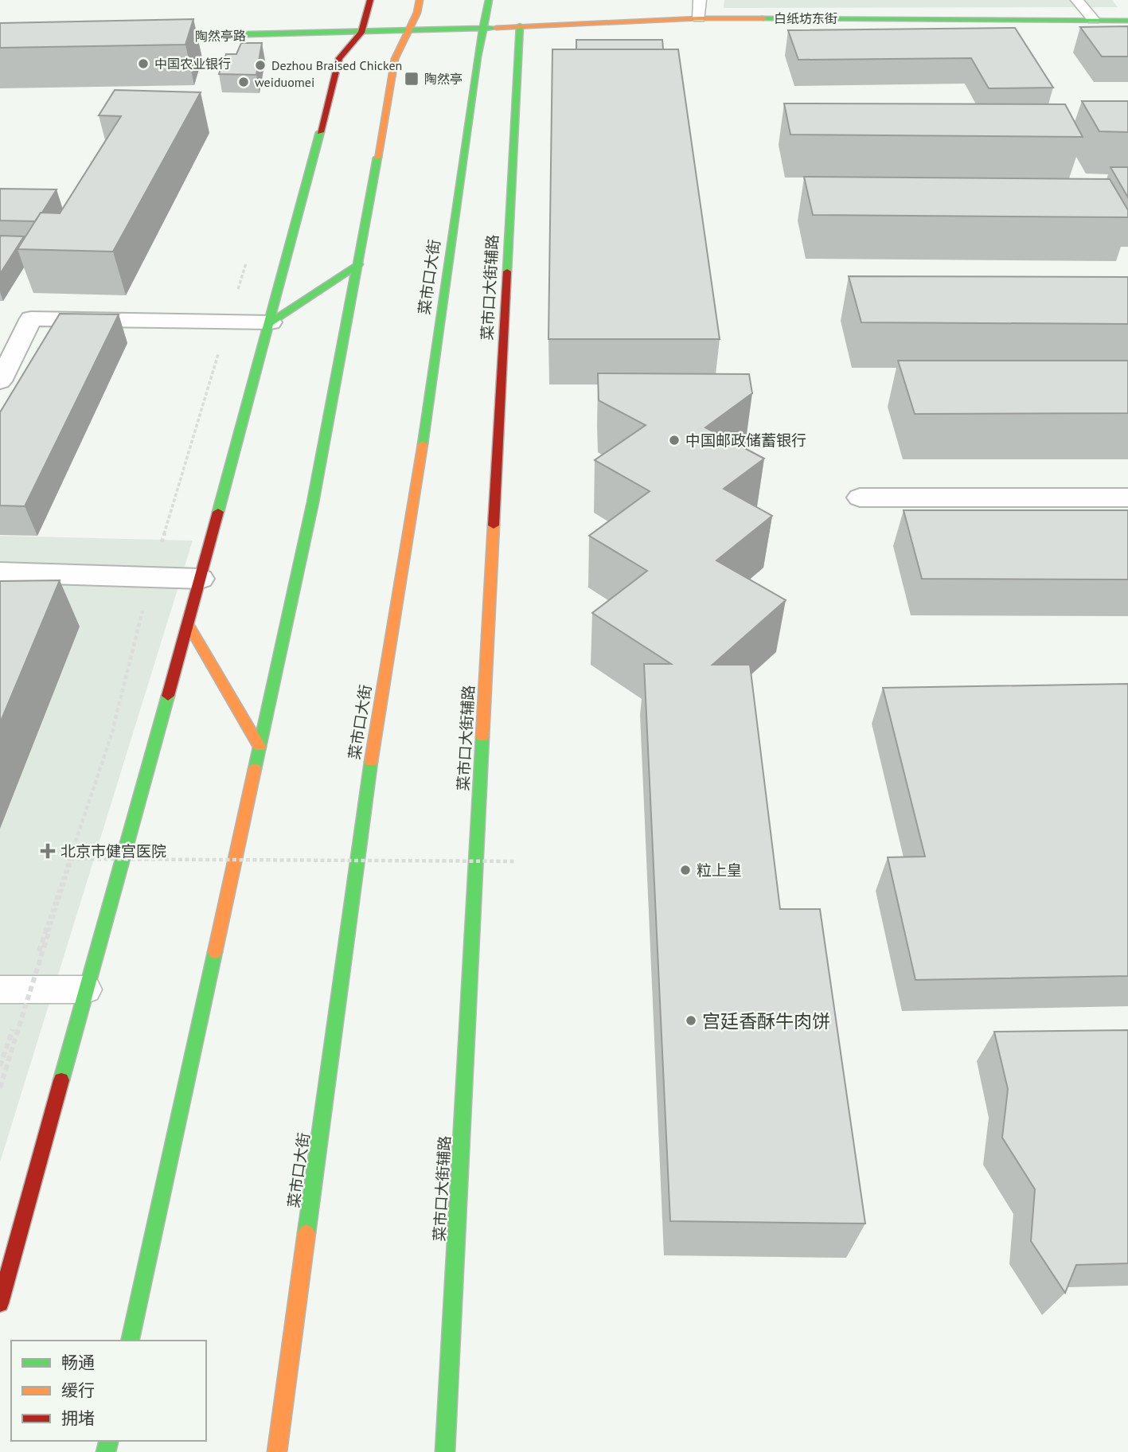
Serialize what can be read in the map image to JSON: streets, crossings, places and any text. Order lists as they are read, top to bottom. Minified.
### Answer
{"streets":{"street":["白纸坊东街","陶然亭路","菜市口大街","菜市口大街辅路"]},"crossings":[["白纸坊东街","陶然亭路"],["白纸坊东街","菜市口大街"],["白纸坊东街","菜市口大街辅路"]],"places":{"other":["中国农业银行","Dezhou Braised Chicken","weiduomei","中国邮政储蓄银行","粒上皇","宫廷香酥牛肉饼"],"transit":["陶然亭"],"health":["北京市健宫医院"]},"legend":["畅通","缓行","拥堵"]}
